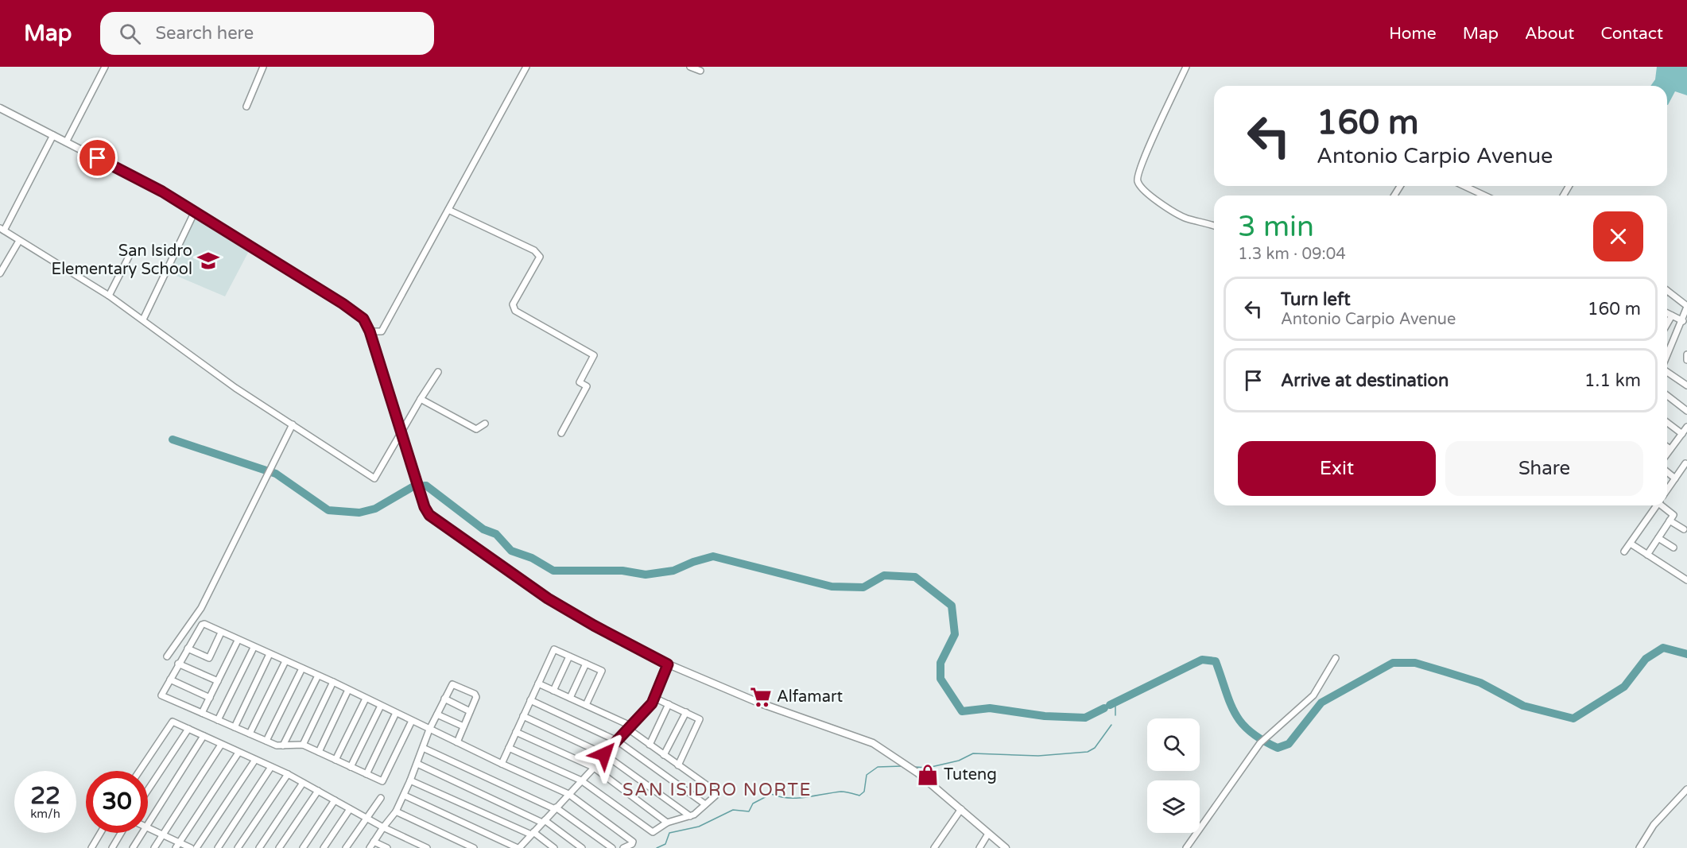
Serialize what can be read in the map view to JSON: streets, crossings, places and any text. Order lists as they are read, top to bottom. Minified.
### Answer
{"districts":["SAN ISIDRO NORTE"],"places":{"school or university":["San Isidro Elementary School"],"supermarket":["Alfamart"],"shop":["Tuteng"]},"page":{"header":"Map","search":"Search here","nav":["Home","Map","About","Contact"],"turn":["160 m","Antonio Carpio Avenue"],"heading":["3 min","1.3 km · 09:04"],"list":[{"name":"Turn left","note":"Antonio Carpio Avenue","value":"160 m"},{"name":"Arrive at destination","value":"1.1 km"}],"buttons":["Exit","Share"],"speed":"22 km/h","limit":"30"}}
